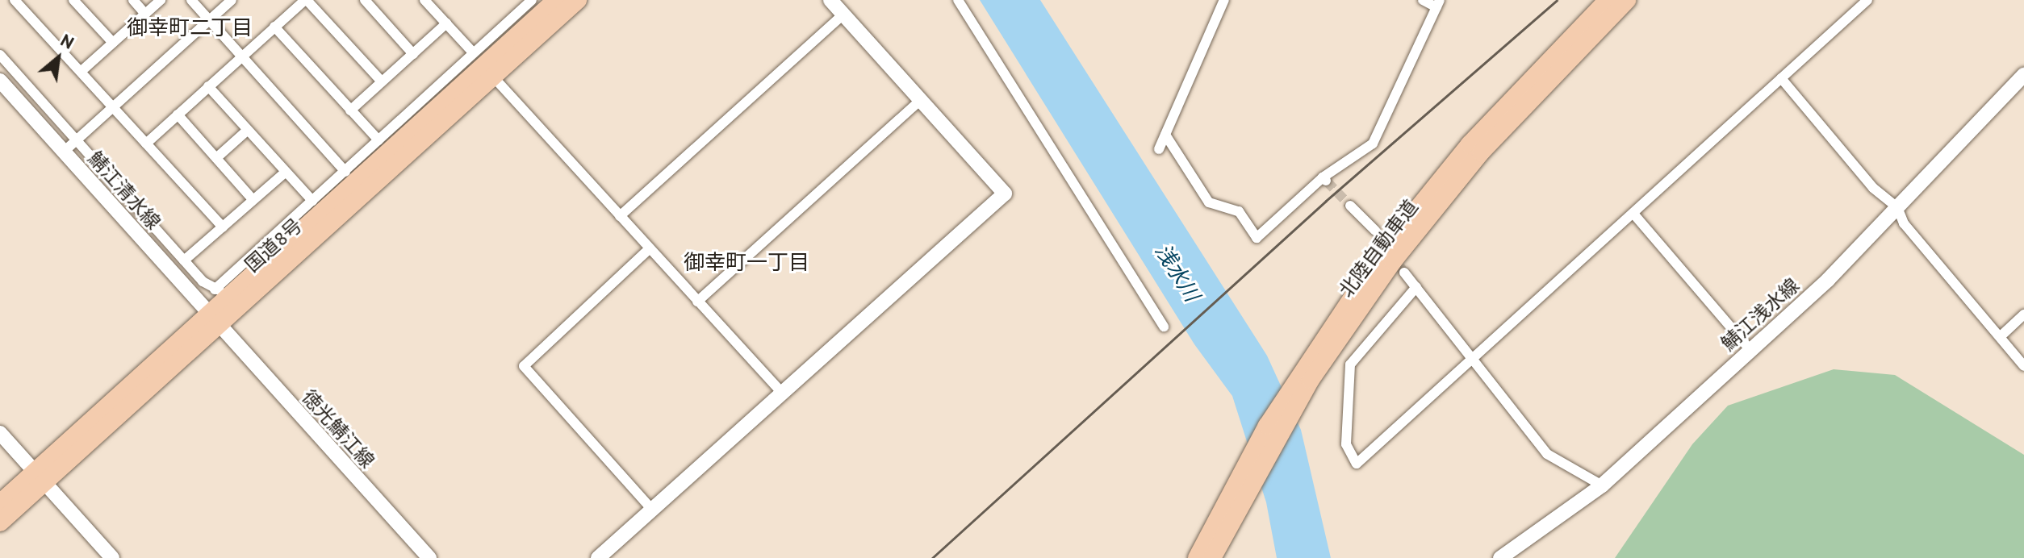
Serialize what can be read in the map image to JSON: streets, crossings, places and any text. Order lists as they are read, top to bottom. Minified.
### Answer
{"streets":{"highway":["国道8号","北陸自動車道"],"main road":["鯖江清水線","鯖江浅水線","徳光鯖江線"]},"crossings":[["鯖江清水線","国道8号"],["鯖江清水線","徳光鯖江線"],["国道8号","徳光鯖江線"]],"districts":["御幸町二丁目","御幸町一丁目"],"water":["浅水川"],"north":"top right"}
